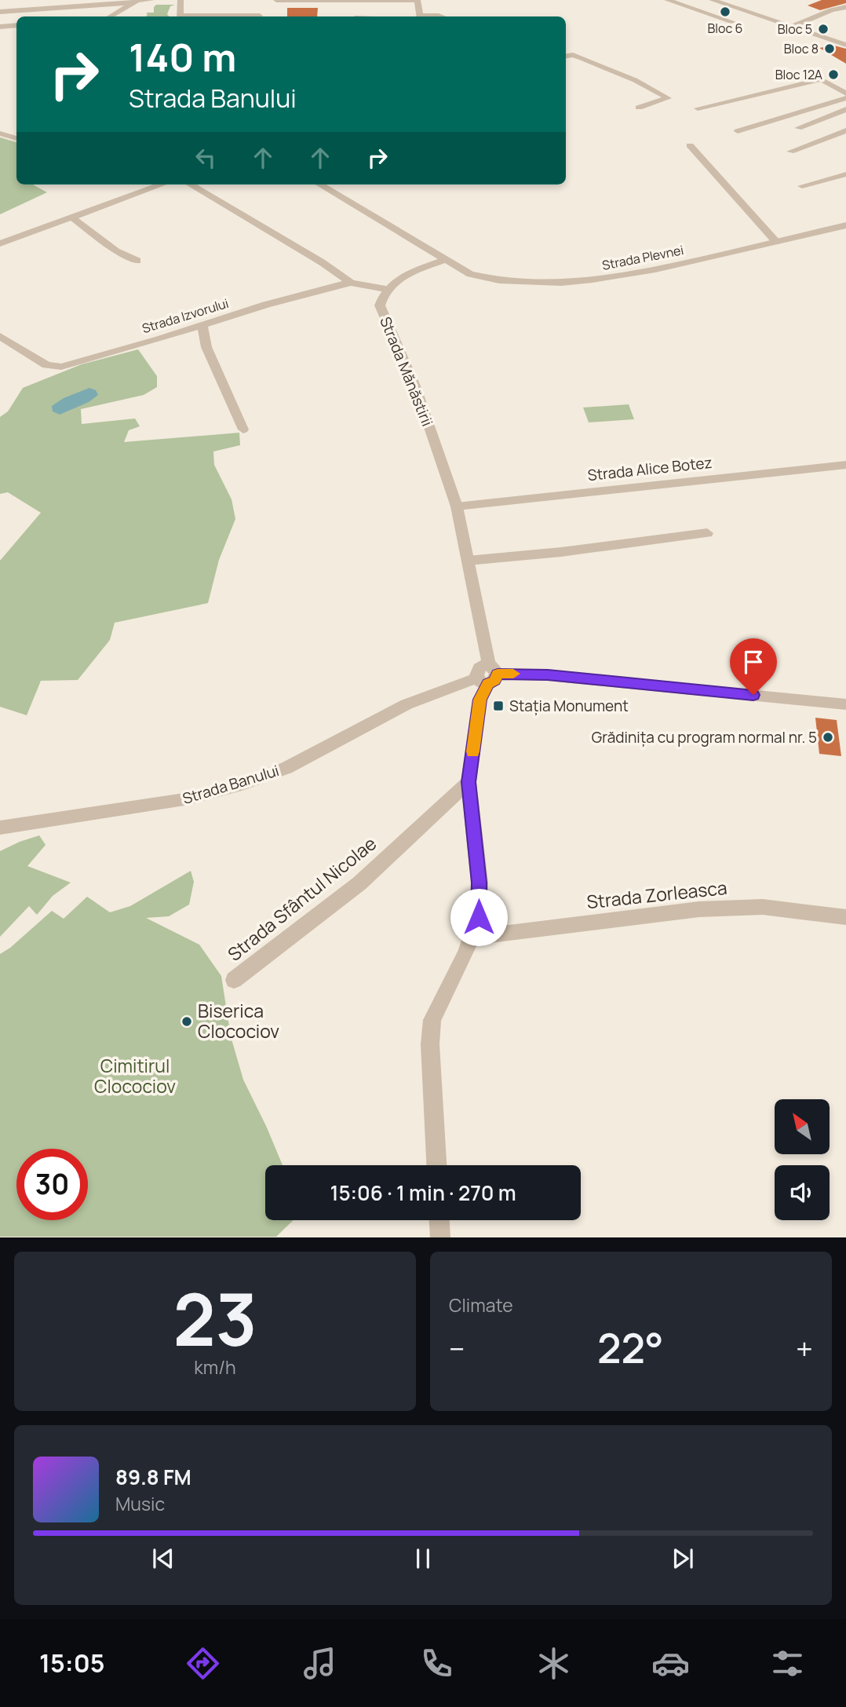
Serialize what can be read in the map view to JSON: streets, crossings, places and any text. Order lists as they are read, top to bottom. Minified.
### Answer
{"streets":{"street":["Strada Plevnei","Strada Izvorului","Strada Mănăstirii","Strada Alice Botez","Strada Banului","Strada Zorleasca","Strada Sfântul Nicolae"]},"crossings":[["Strada Izvorului","Strada Mănăstirii"],["Strada Mănăstirii","Strada Alice Botez"],["Strada Mănăstirii","Strada Banului"]],"parks":["Cimitirul Clocociov"],"places":{"other":["Bloc 6","Bloc 5","Bloc 8","Bloc 12A","Grădinița cu program normal nr. 5","Biserica Clocociov"],"transit":["Stația Monument"]},"north":"top left","page":{"turn":["140 m","Strada Banului"],"limit":"30","trip":"15:06 · 1 min · 270 m","tile":[["23","km/h"],"Climate"],"heat":["−","22°","+"],"song":["89.8 FM","Music"],"tabs":"15:05"}}
